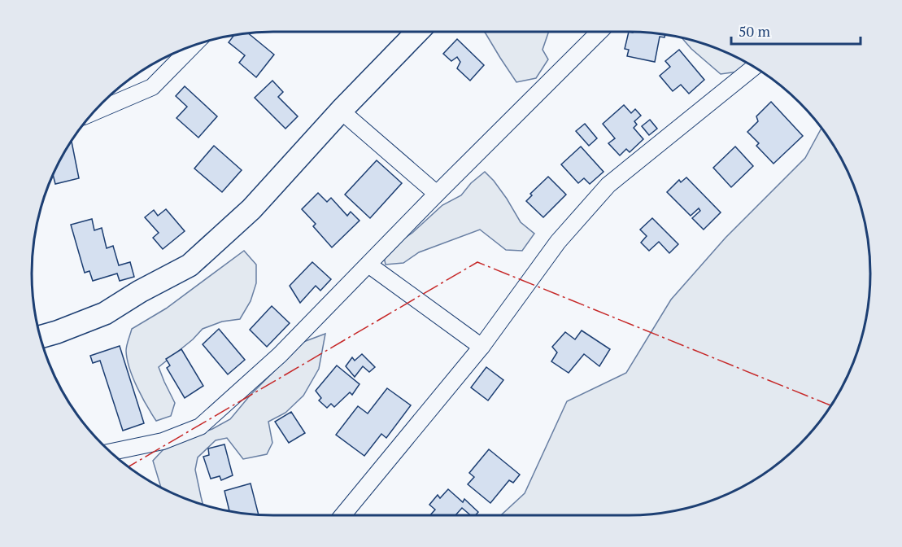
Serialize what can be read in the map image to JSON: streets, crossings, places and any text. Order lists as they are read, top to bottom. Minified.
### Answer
{"scale_bar":"50 m"}
